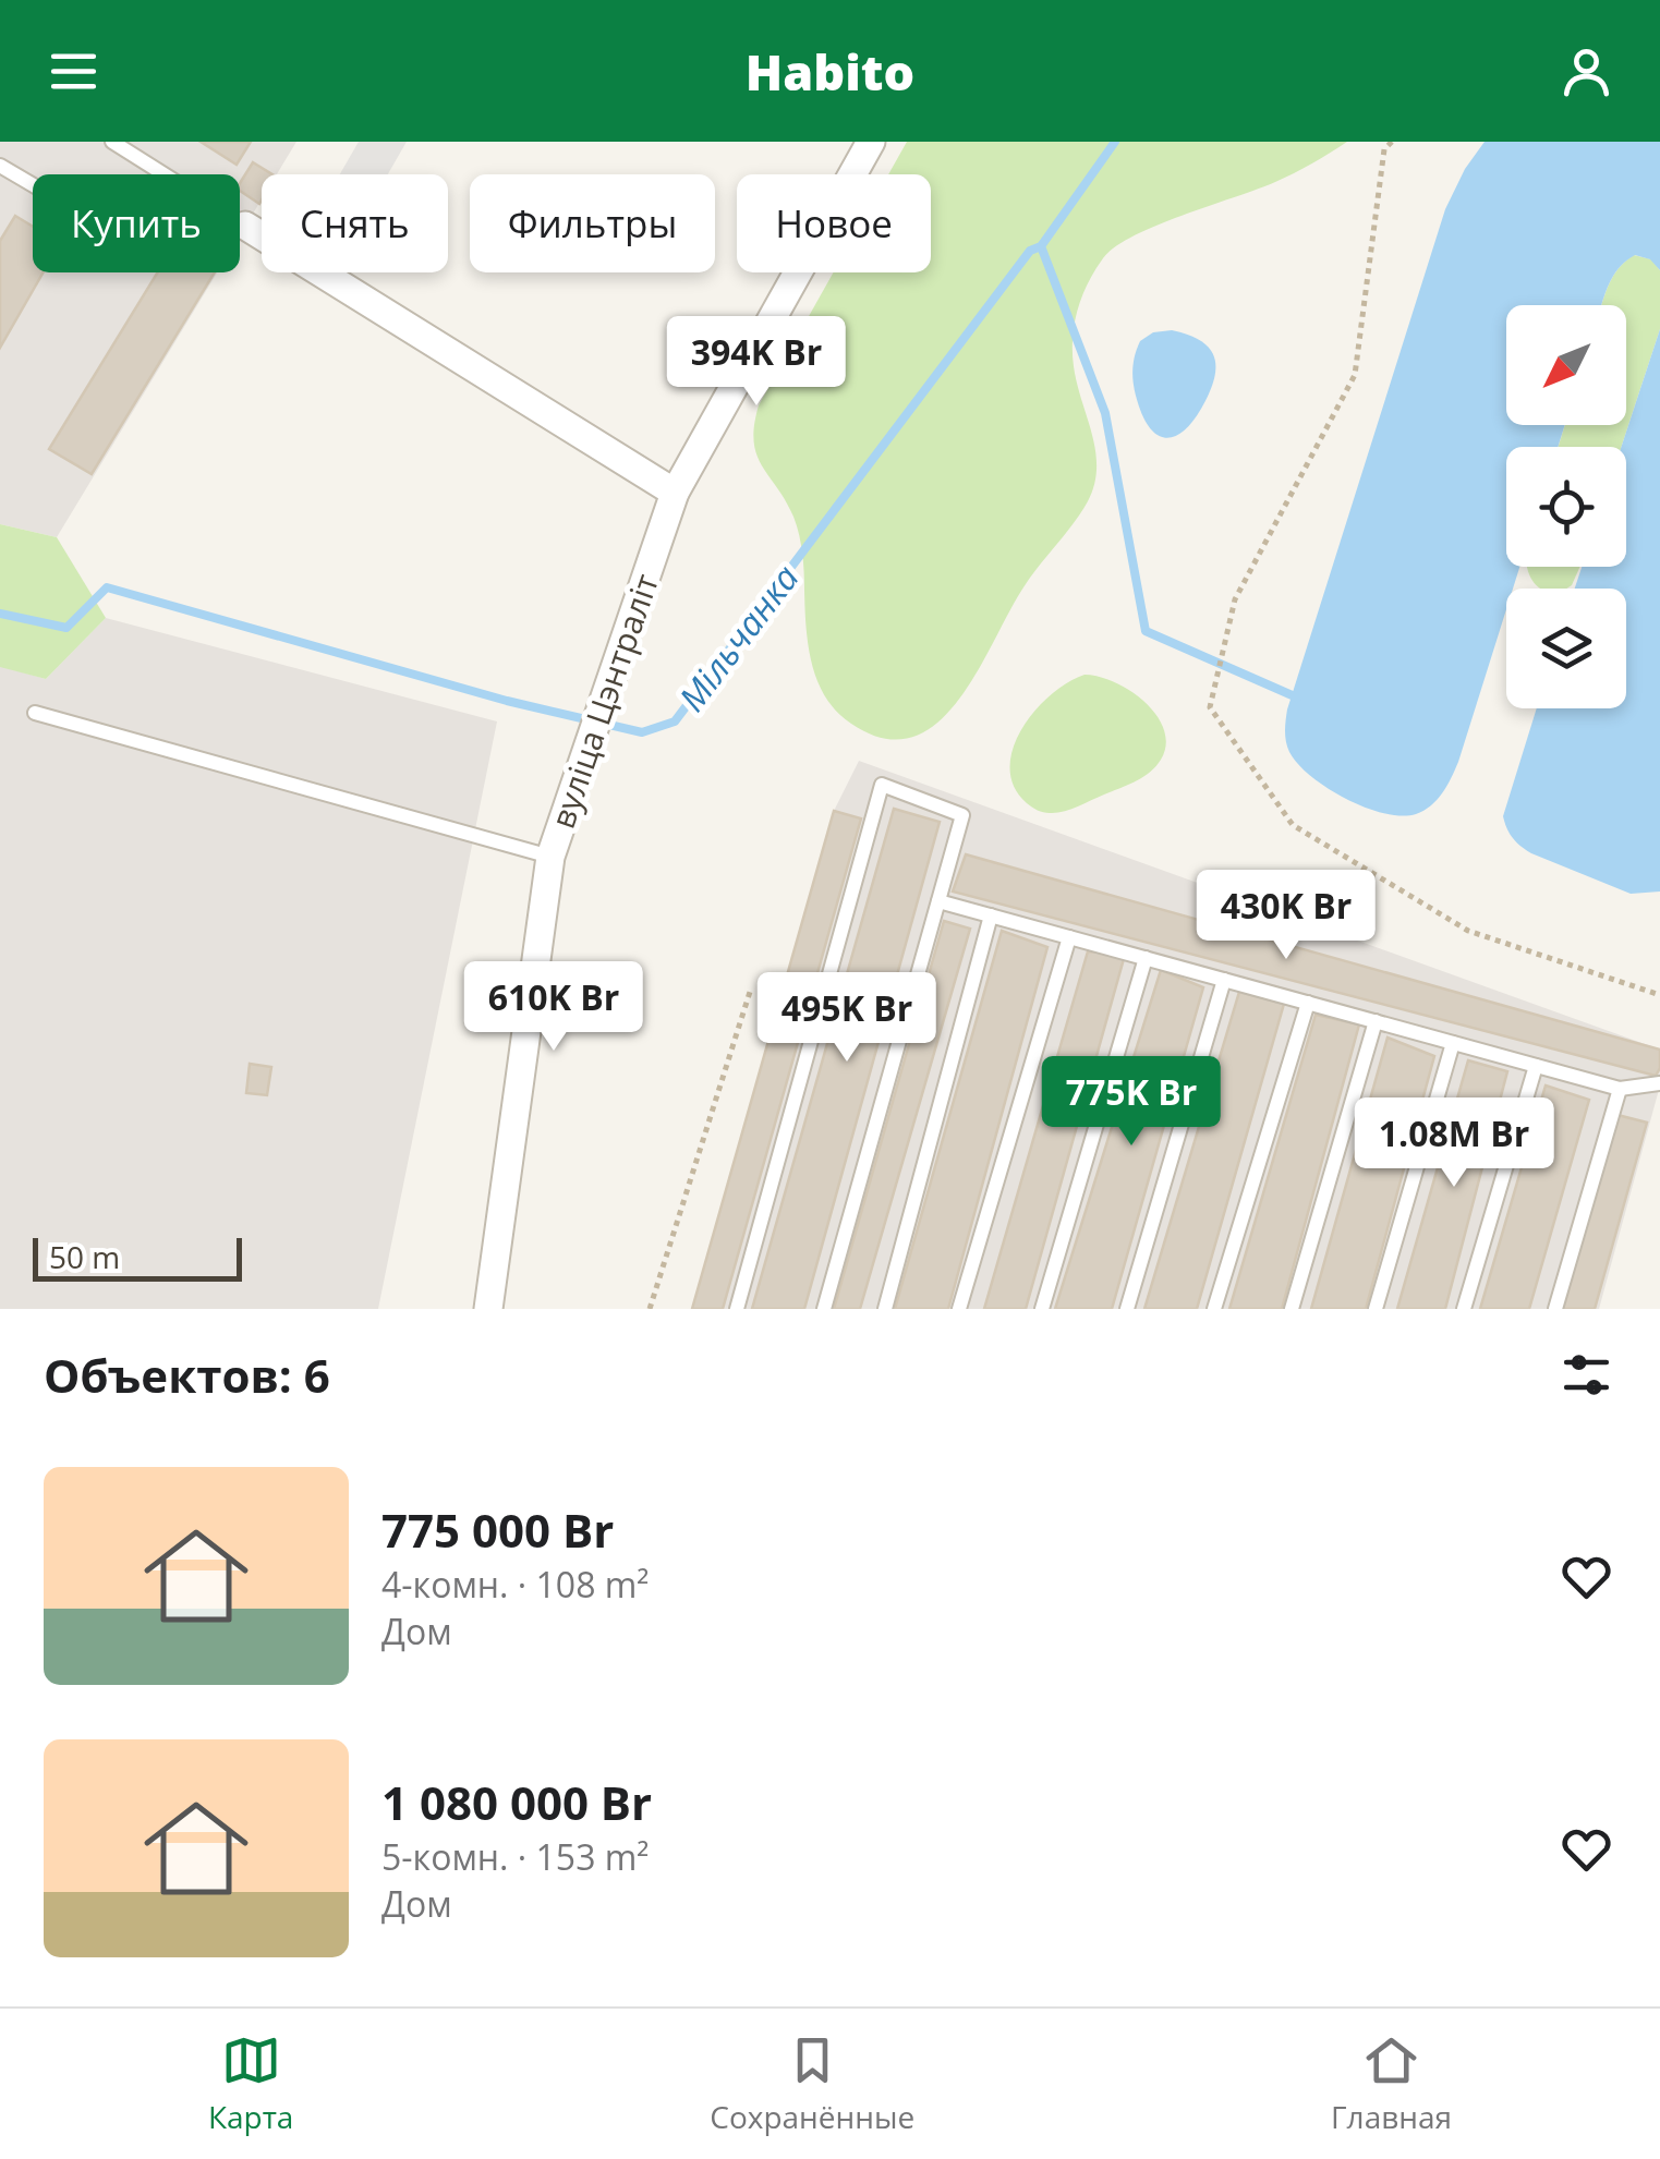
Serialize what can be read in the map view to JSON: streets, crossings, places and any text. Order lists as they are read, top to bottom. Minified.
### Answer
{"streets":{"street":["вуліца Цэнтраліт"]},"water":["Мільчанка"],"scale_bar":"50 m","north":"bottom left","page":{"header":"Habito","chip":["Купить","Снять","Фильтры","Новое"],"price":["394K Br","430K Br","610K Br","495K Br","775K Br","1.08M Br"],"scale":"50 m","heading":"Объектов: 6","list":[{"name":"775 000 Br","note":"4-комн. · 108 m² · Дом"},{"name":"1 080 000 Br","note":"5-комн. · 153 m² · Дом"}],"tabs":["Карта","Сохранённые","Главная"]}}
